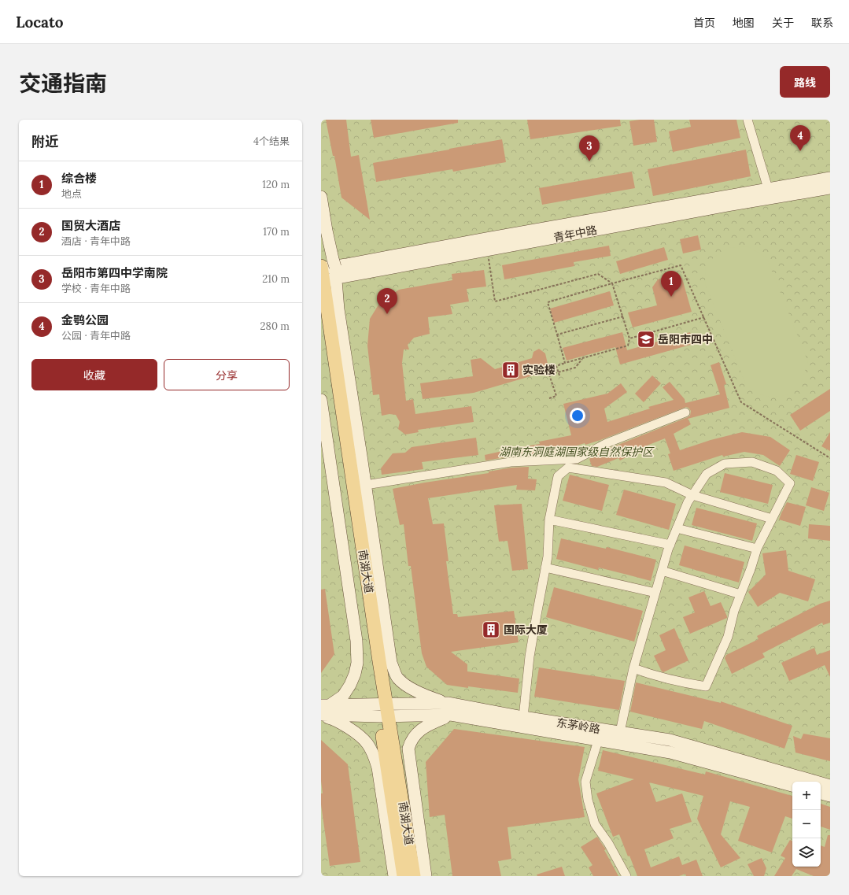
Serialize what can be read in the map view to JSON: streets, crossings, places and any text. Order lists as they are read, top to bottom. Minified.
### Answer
{"streets":{"main road":["青年中路","南湖大道","东茅岭路"]},"crossings":[["青年中路","南湖大道"],["南湖大道","东茅岭路"]],"parks":["湖南东洞庭湖国家级自然保护区"],"places":{"school or university":["岳阳市四中"],"building":["实验楼","国际大厦"]},"page":{"header":"Locato","nav":["首页","地图","关于","联系"],"title":"交通指南","buttons":["路线",["收藏","分享"]],"heading":["附近","4个结果"],"pins":["4","3","1","2"],"list":[{"mark":"1","name":"综合楼","note":"地点","value":"120 m"},{"mark":"2","name":"国贸大酒店","note":"酒店 · 青年中路","value":"170 m"},{"mark":"3","name":"岳阳市第四中学南院","note":"学校 · 青年中路","value":"210 m"},{"mark":"4","name":"金鹗公园","note":"公园 · 青年中路","value":"280 m"}],"map_buttons":["+","−"]}}
